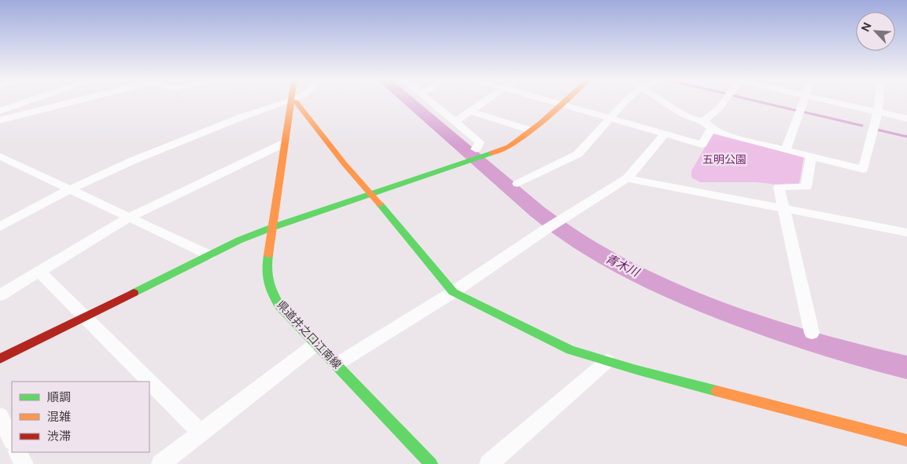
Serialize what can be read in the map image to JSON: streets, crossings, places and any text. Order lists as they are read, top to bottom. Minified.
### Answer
{"streets":{"street":["県道井之口江南線"]},"water":["青木川"],"parks":["五明公園"],"legend":["順調","混雑","渋滞"],"north":"top left"}
